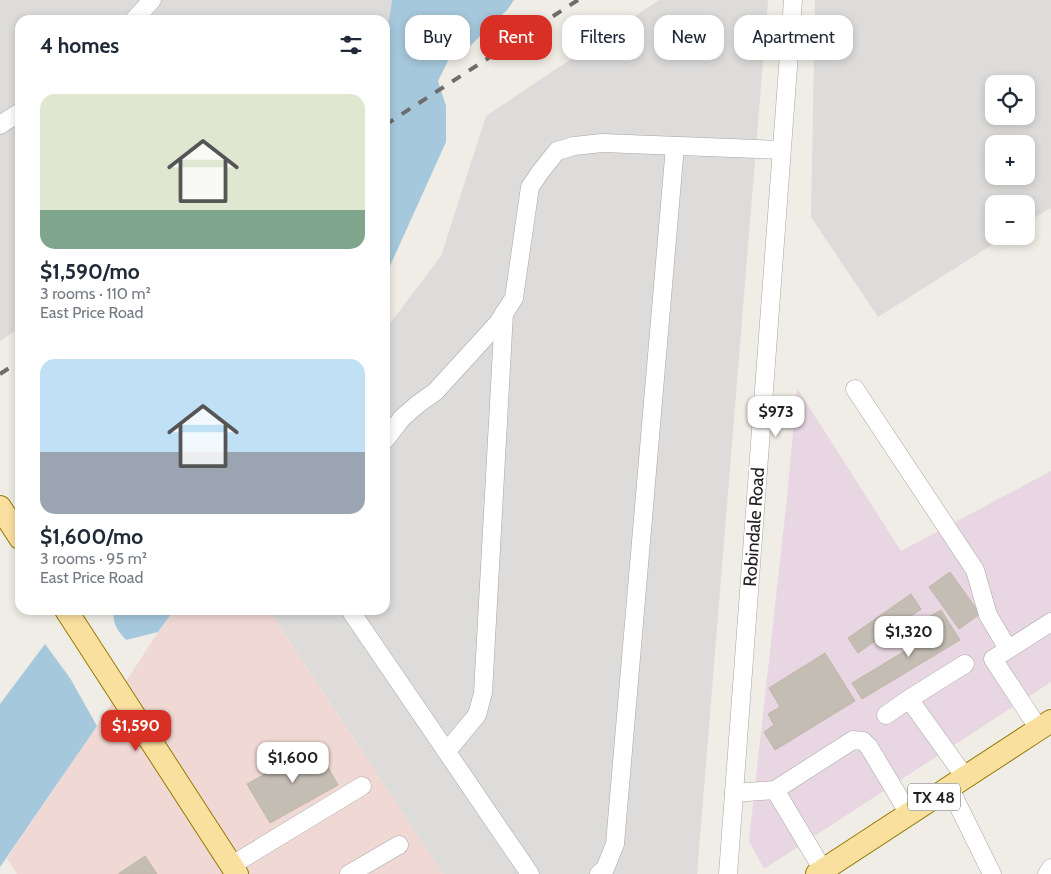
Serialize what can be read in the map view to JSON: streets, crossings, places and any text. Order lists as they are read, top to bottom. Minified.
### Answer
{"streets":{"main road":["TX 48"],"street":["Robindale Road"]},"page":{"chip":["Buy","Rent","Filters","New","Apartment"],"heading":"4 homes","map_buttons":["+","−"],"list":[{"name":"$1,590/mo","note":"3 rooms · 110 m² · East Price Road"},{"name":"$1,600/mo","note":"3 rooms · 95 m² · East Price Road"}],"price":["$973","$1,320","$1,590","$1,600"]}}
